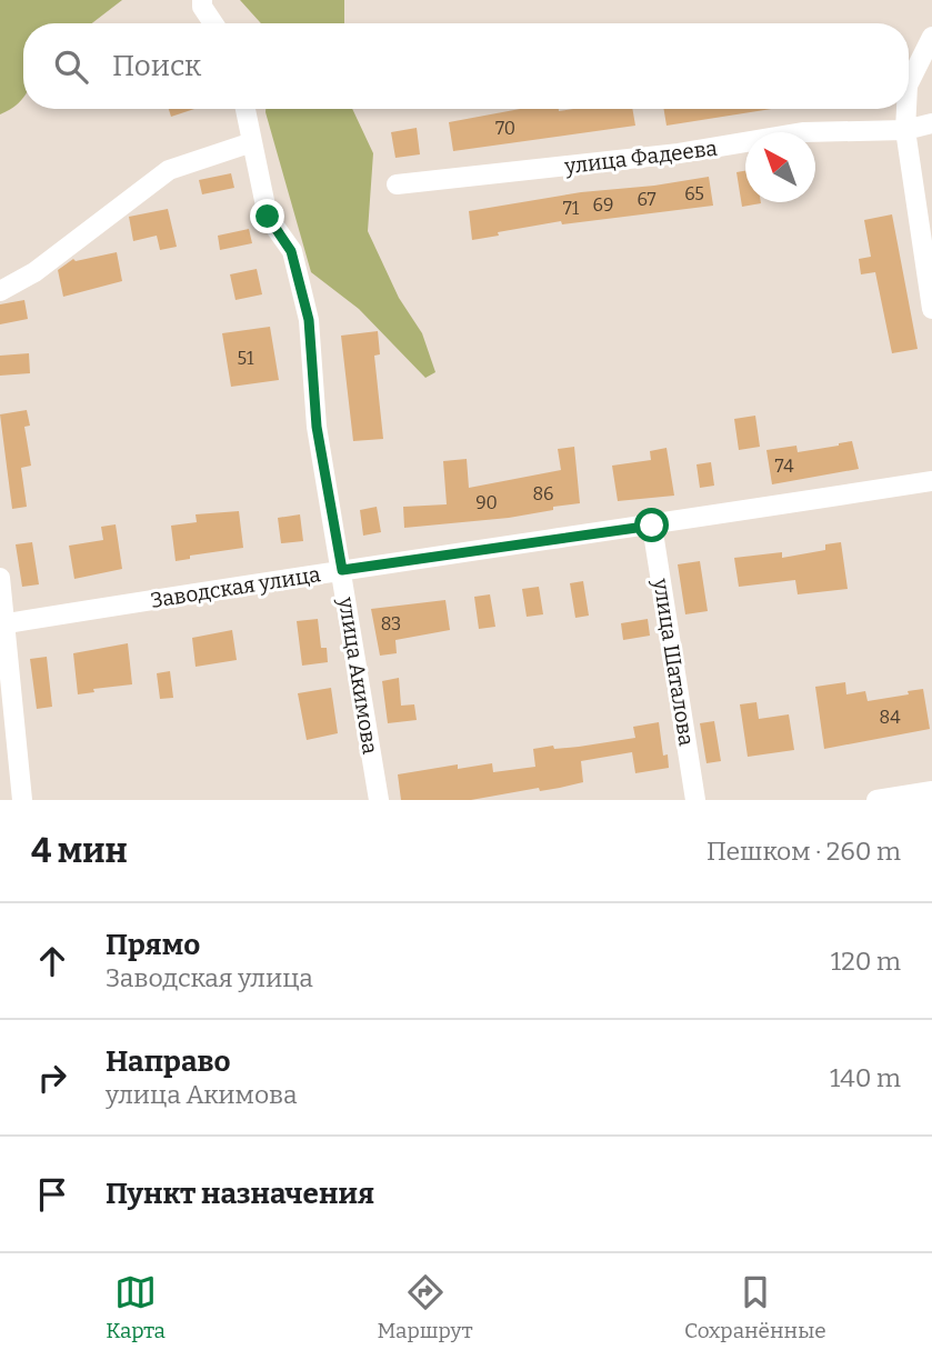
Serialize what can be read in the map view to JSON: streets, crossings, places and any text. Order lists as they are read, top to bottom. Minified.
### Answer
{"streets":{"street":["улица Фадеева","Заводская улица","улица Шаталова","улица Акимова"]},"crossings":[["Заводская улица","улица Шаталова"],["Заводская улица","улица Акимова"]],"house_numbers":["70","65","67","69","71","51","74","86","90","83","84"],"north":"top left","page":{"search":"Поиск","heading":["4 мин","Пешком · 260 m"],"list":[["Прямо","Заводская улица","120 m"],["Направо","улица Акимова","140 m"],"Пункт назначения"],"nav":["Карта","Маршрут","Сохранённые"]}}
